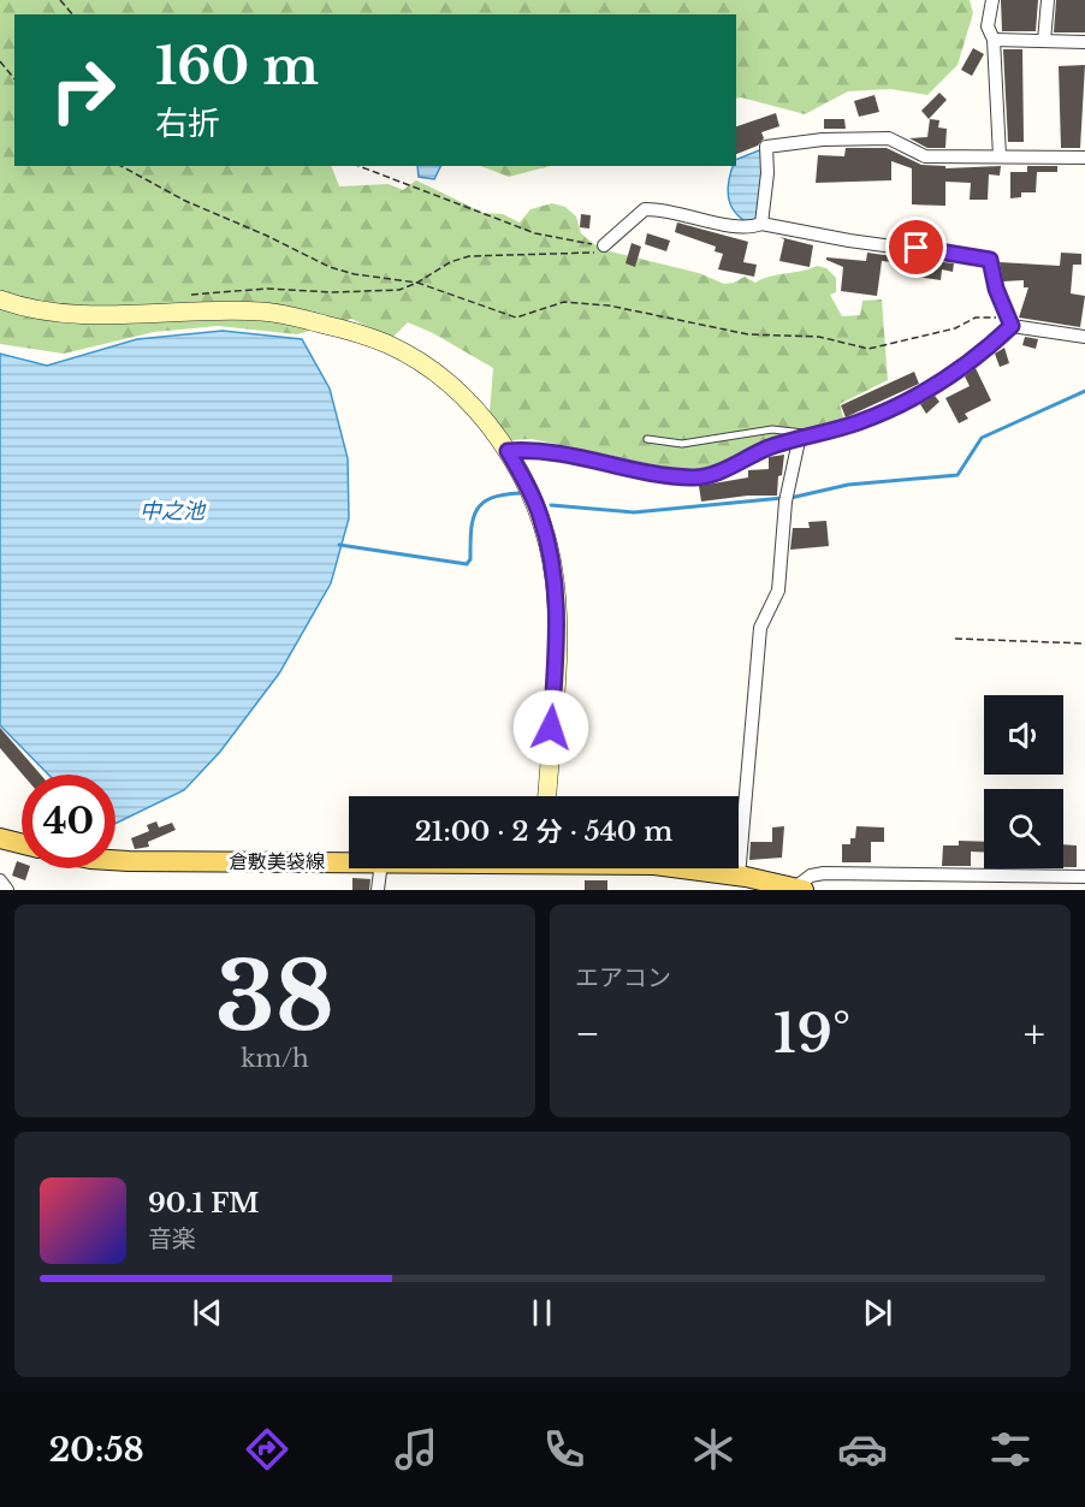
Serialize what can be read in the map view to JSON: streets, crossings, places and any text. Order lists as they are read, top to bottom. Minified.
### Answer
{"streets":{"main road":["倉敷美袋線"]},"water":["中之池"],"page":{"turn":["160 m","右折"],"limit":"40","trip":"21:00 · 2 分 · 540 m","tile":[["38","km/h"],"エアコン"],"heat":["−","19°","+"],"song":["90.1 FM","音楽"],"tabs":"20:58"}}
